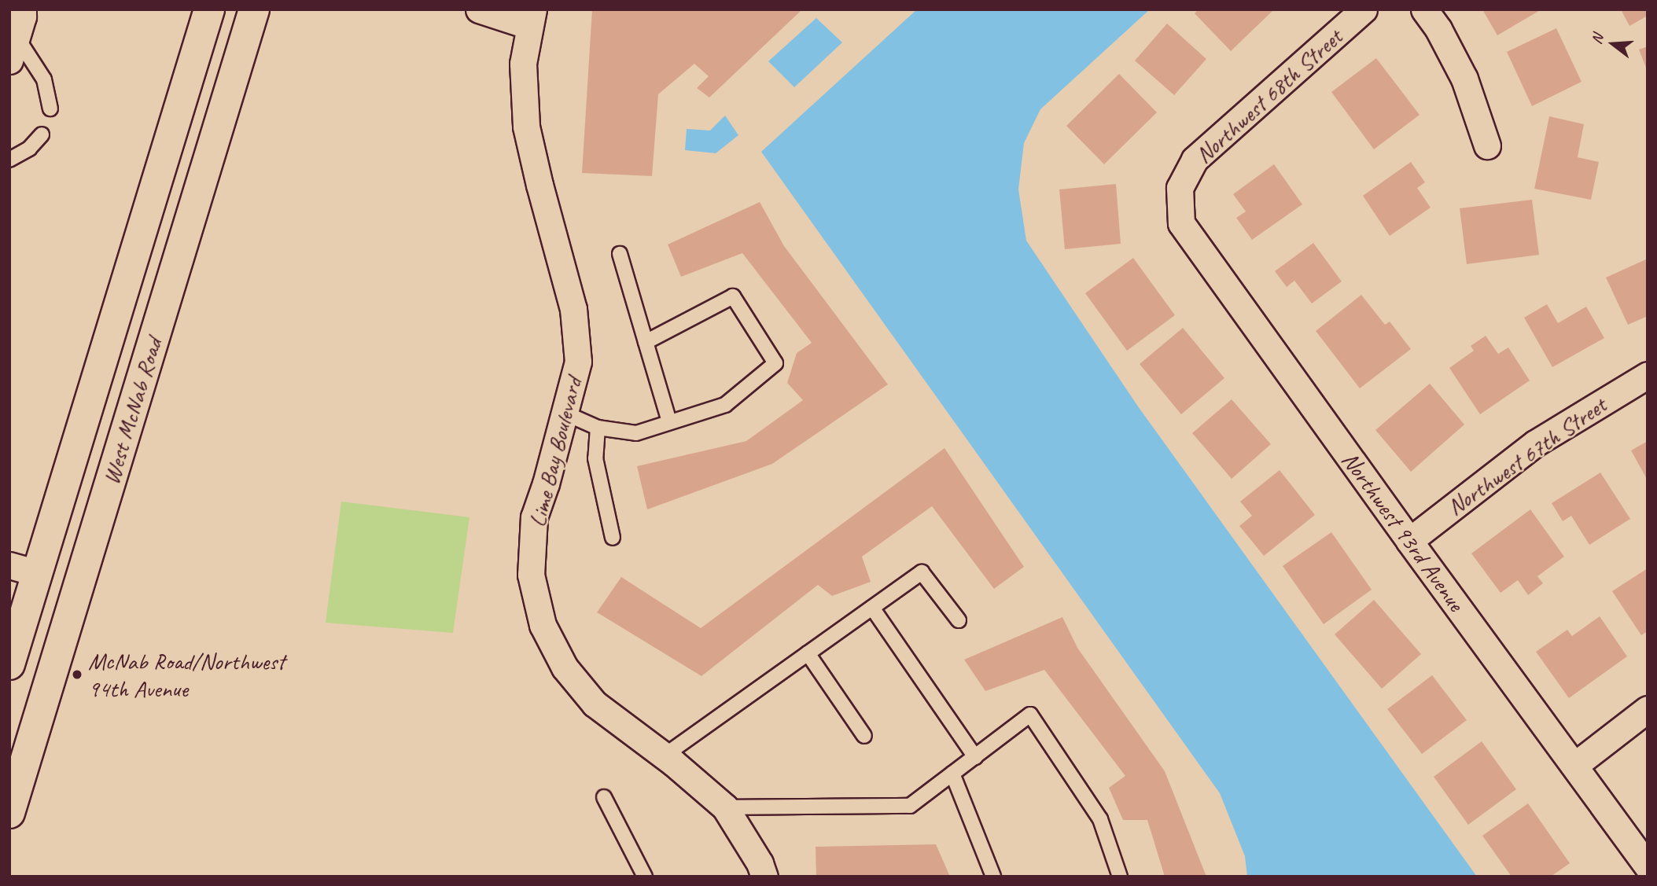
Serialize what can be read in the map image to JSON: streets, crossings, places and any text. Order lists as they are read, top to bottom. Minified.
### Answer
{"streets":{"main road":["West McNab Road"],"street":["Northwest 68th Street","Lime Bay Boulevard","Northwest 67th Street","Northwest 93rd Avenue"]},"crossings":[["Northwest 68th Street","Northwest 93rd Avenue"],["Northwest 67th Street","Northwest 93rd Avenue"]],"places":["McNab Road/Northwest 94th Avenue"],"north":"left"}
